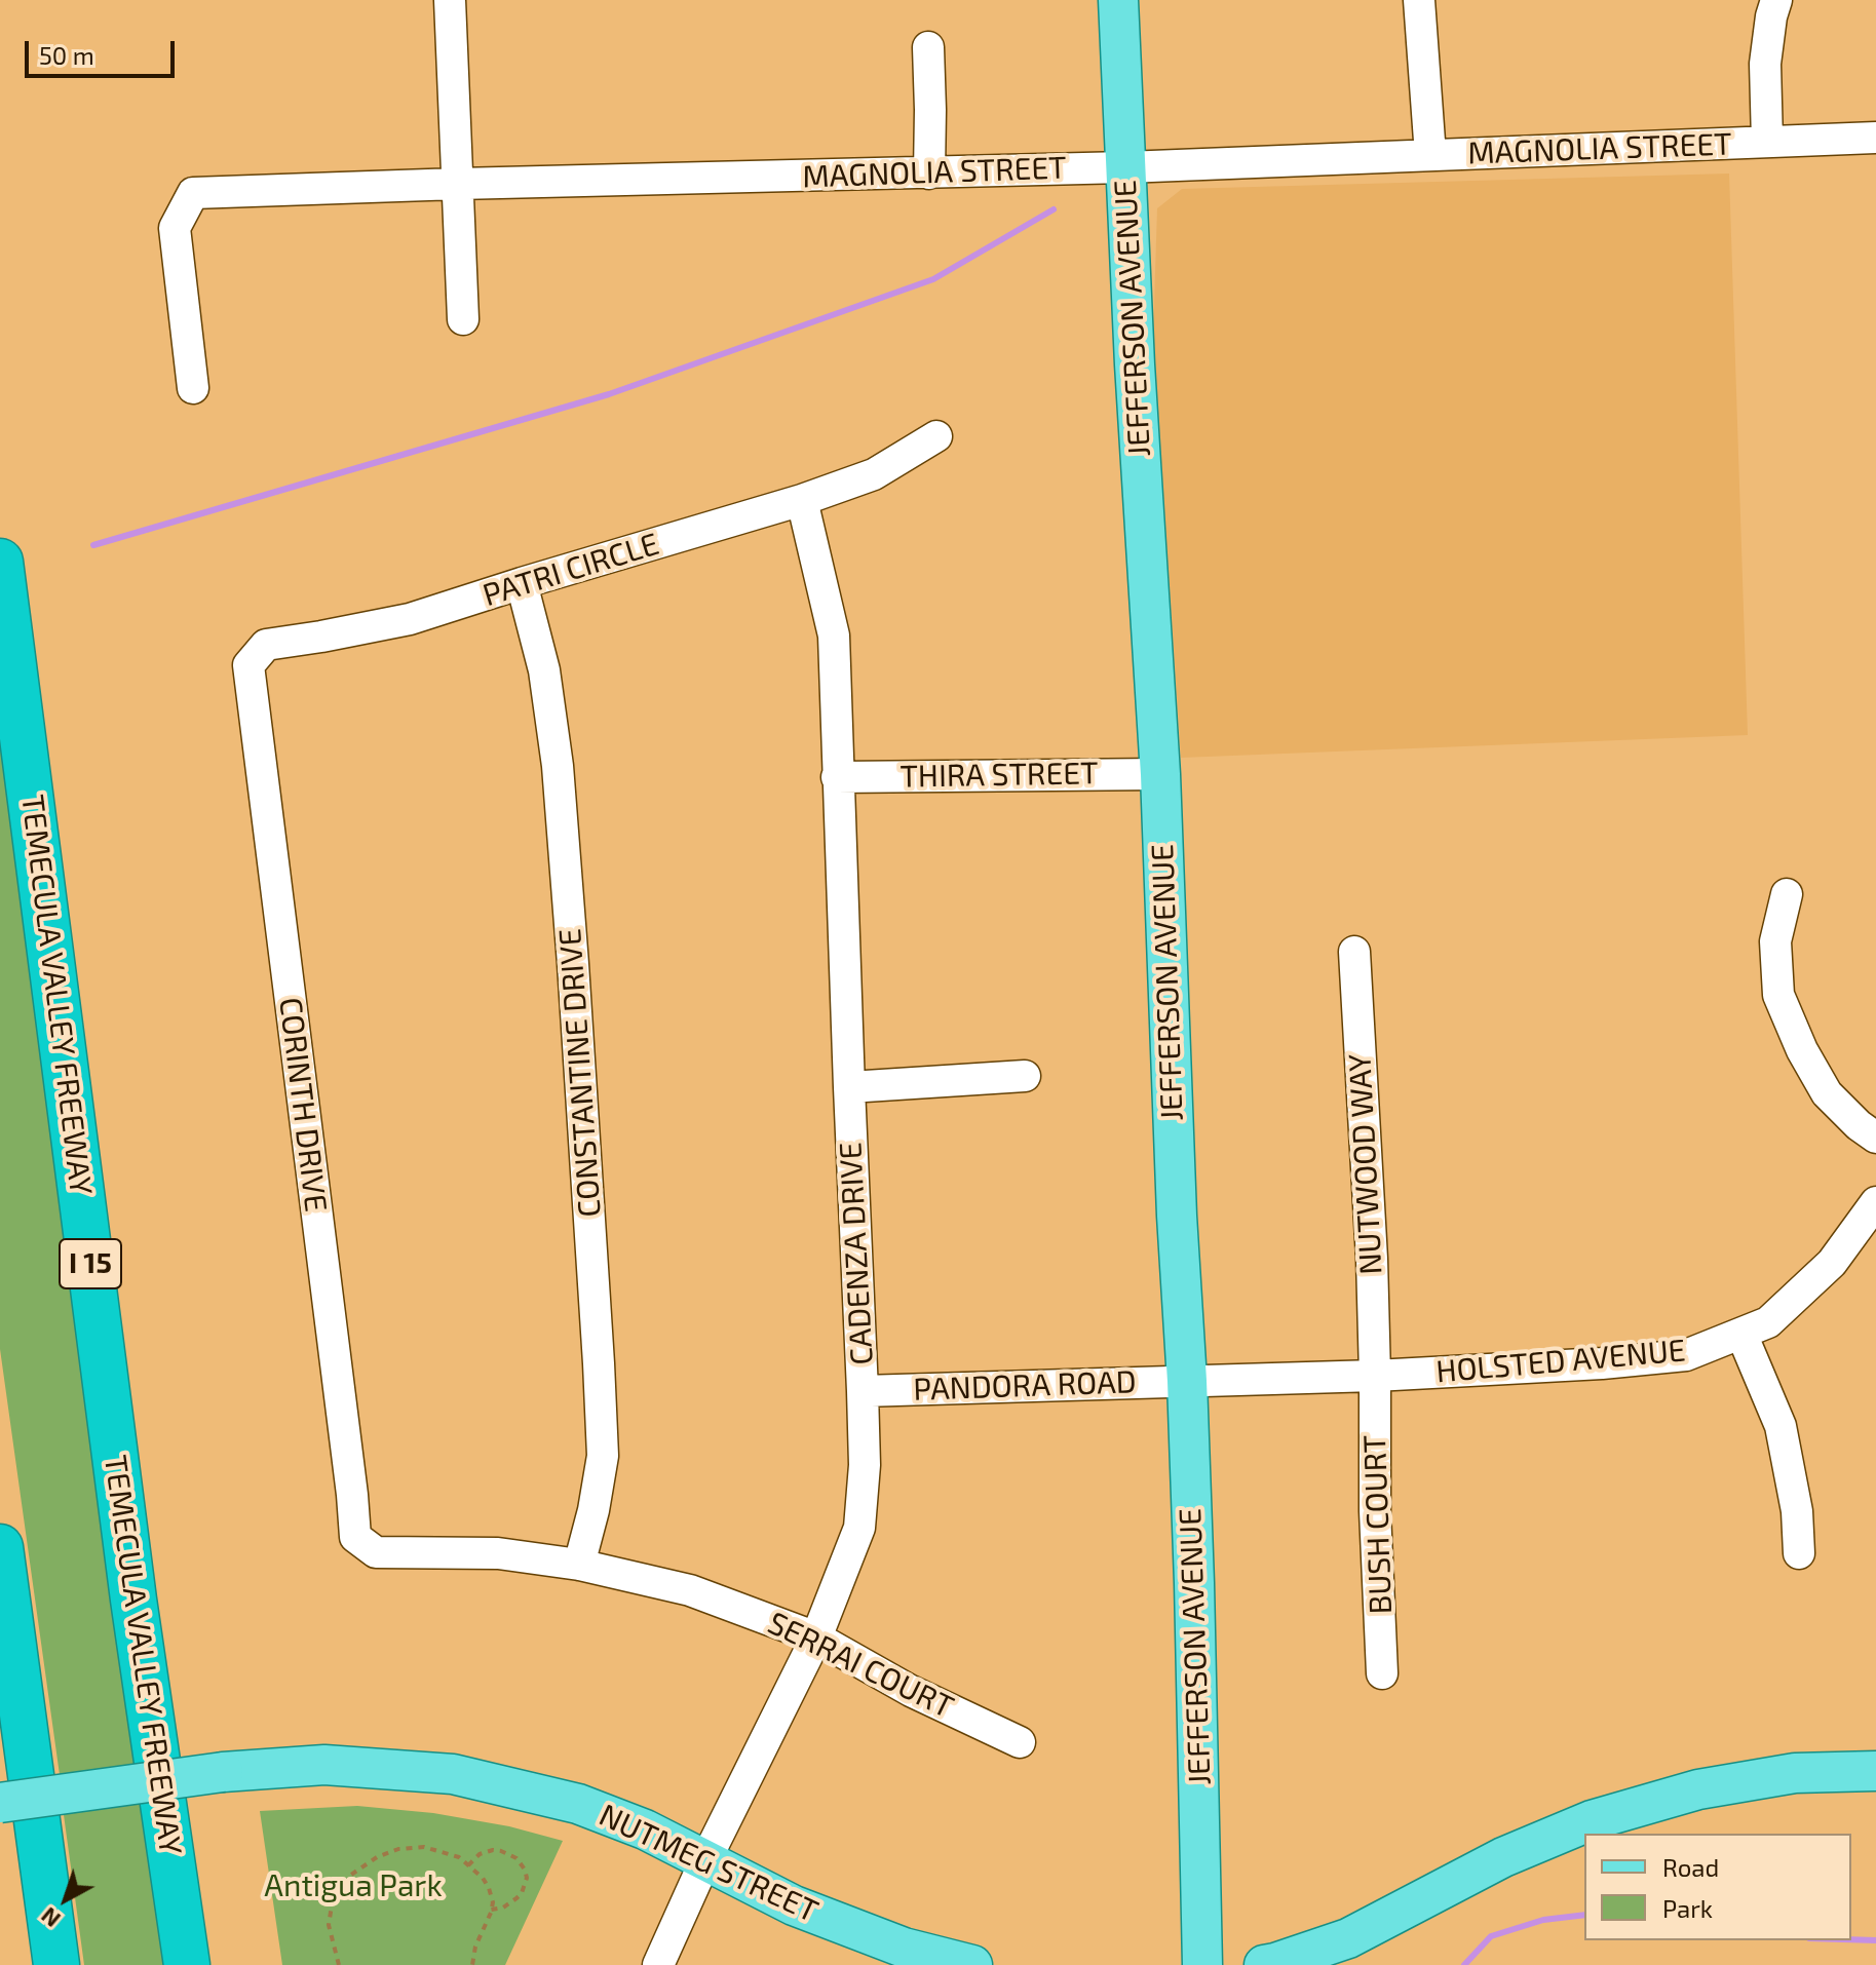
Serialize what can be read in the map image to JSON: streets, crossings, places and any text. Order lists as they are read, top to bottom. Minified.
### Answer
{"streets":{"highway":["TEMECULA VALLEY FREEWAY","I 15"],"main road":["JEFFERSON AVENUE","NUTMEG STREET"],"street":["MAGNOLIA STREET","PATRI CIRCLE","THIRA STREET","CONSTANTINE DRIVE","CORINTH DRIVE","NUTWOOD WAY","CADENZA DRIVE","HOLSTED AVENUE","PANDORA ROAD","BUSH COURT","SERRAI COURT"]},"crossings":[["MAGNOLIA STREET","JEFFERSON AVENUE"],["JEFFERSON AVENUE","THIRA STREET"],["JEFFERSON AVENUE","HOLSTED AVENUE"],["JEFFERSON AVENUE","PANDORA ROAD"],["PATRI CIRCLE","CONSTANTINE DRIVE"],["PATRI CIRCLE","CORINTH DRIVE"],["PATRI CIRCLE","CADENZA DRIVE"],["THIRA STREET","CADENZA DRIVE"],["CONSTANTINE DRIVE","SERRAI COURT"],["CORINTH DRIVE","SERRAI COURT"],["NUTWOOD WAY","HOLSTED AVENUE"],["NUTWOOD WAY","BUSH COURT"],["CADENZA DRIVE","PANDORA ROAD"],["CADENZA DRIVE","SERRAI COURT"],["CADENZA DRIVE","NUTMEG STREET"],["HOLSTED AVENUE","PANDORA ROAD"],["HOLSTED AVENUE","BUSH COURT"]],"parks":["Antigua Park"],"legend":["Road","Park"],"scale_bar":"50 m","north":"bottom left"}
